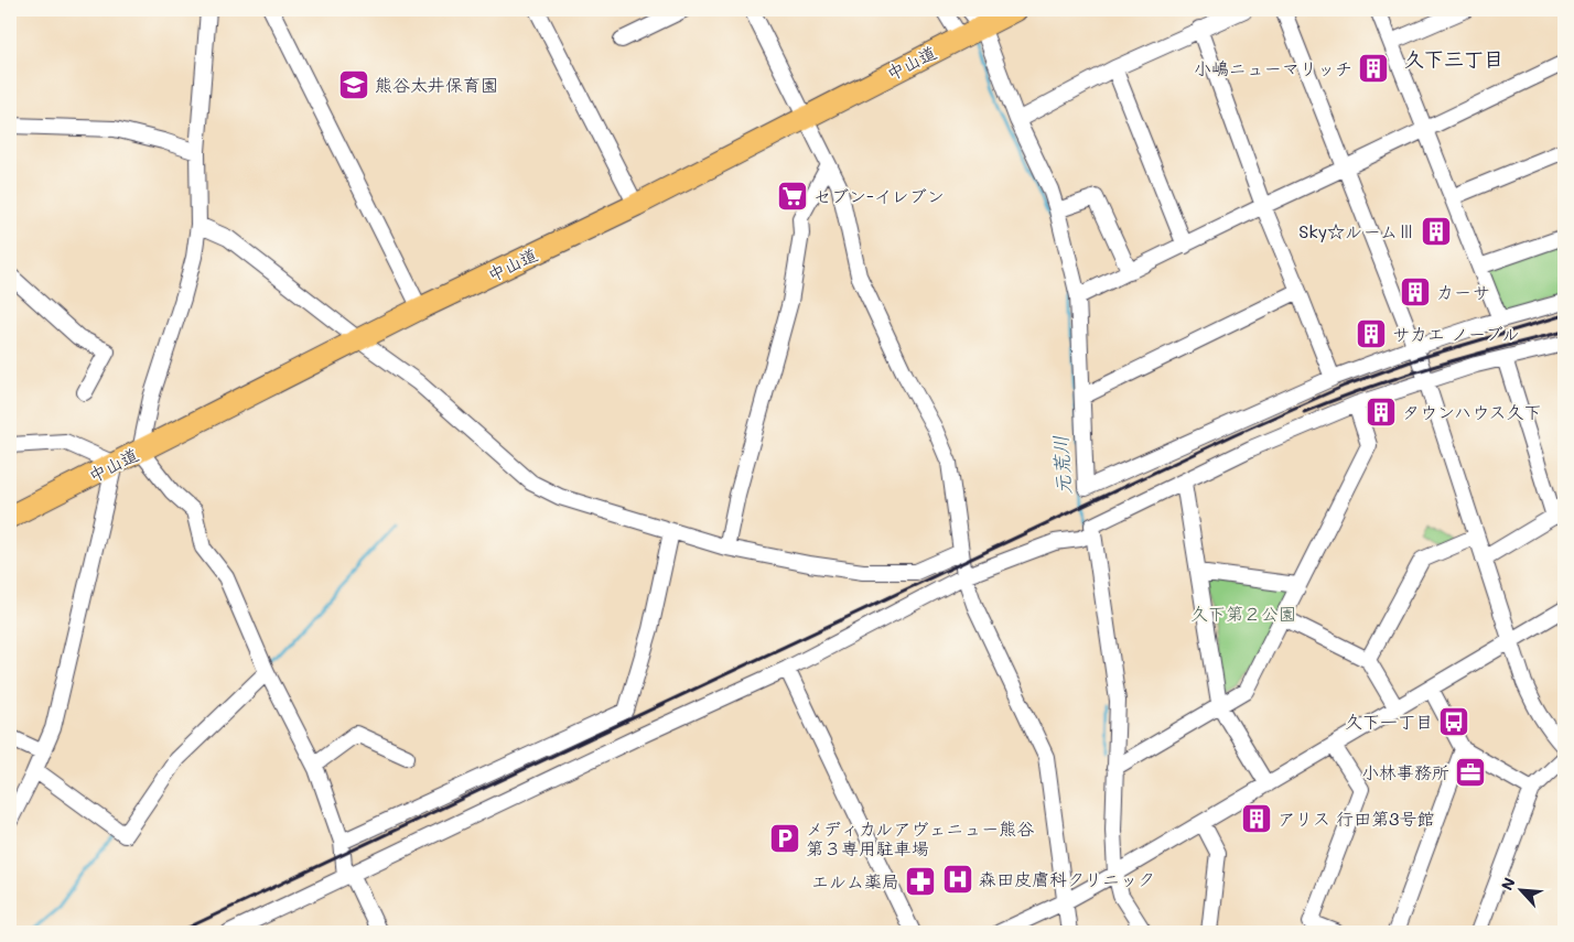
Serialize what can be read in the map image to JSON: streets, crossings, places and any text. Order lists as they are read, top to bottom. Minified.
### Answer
{"streets":{"highway":["中山道"]},"districts":["久下三丁目"],"water":["元荒川"],"parks":["久下第２公園"],"places":{"building":["小嶋ニューマリッチ","Sky☆ルームⅢ","カーサ","サカエ ノーブル","タウンハウス久下","アリス 行田第3号館"],"school or university":["熊谷太井保育園"],"supermarket":["セブン-イレブン"],"bus stop":["久下一丁目"],"office":["小林事務所"],"parking":["メディカルアヴェニュー熊谷 第３専用駐車場"],"hospital":["森田皮膚科クリニック"],"pharmacy":["エルム薬局"]},"north":"top left"}
